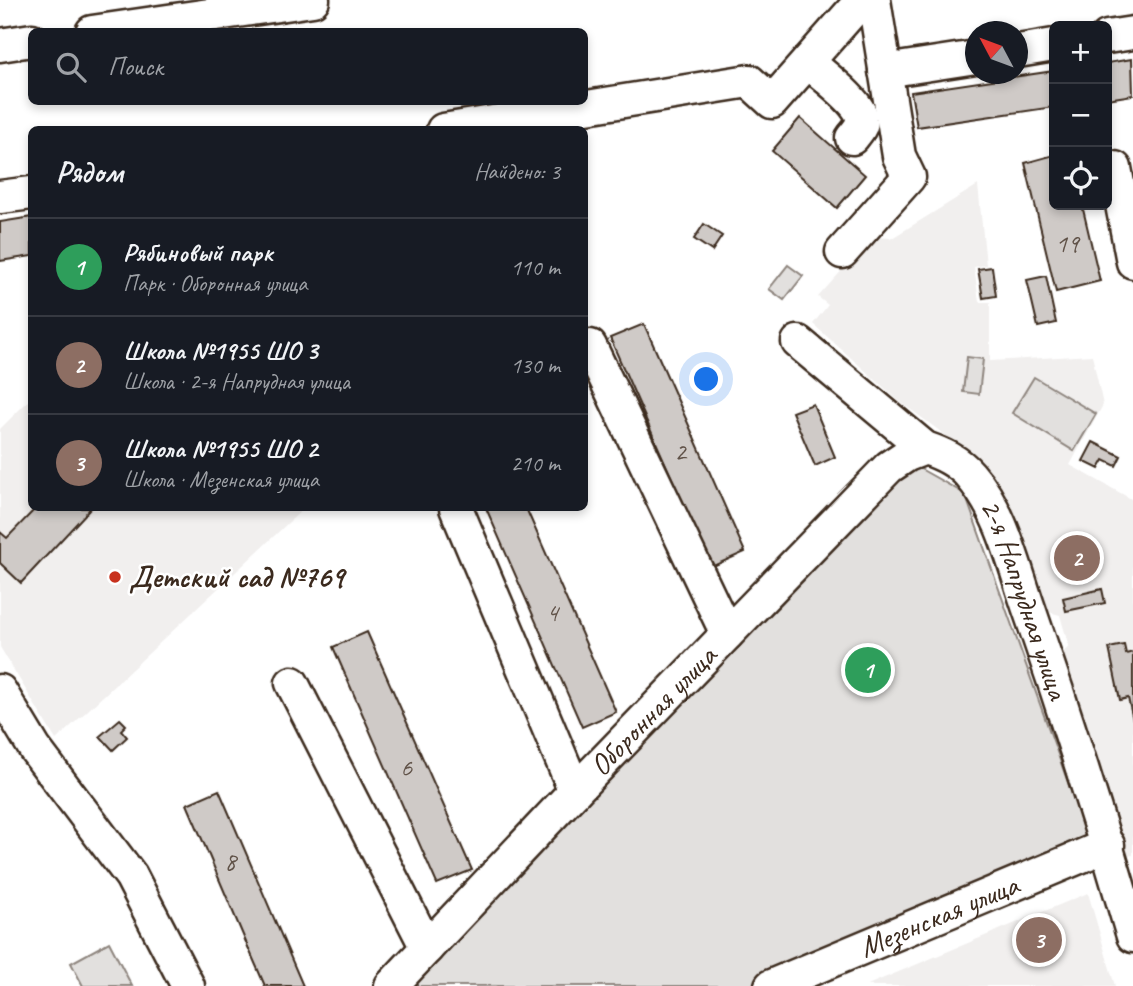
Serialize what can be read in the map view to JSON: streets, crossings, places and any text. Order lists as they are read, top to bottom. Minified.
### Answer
{"streets":{"street":["2-я Напрудная улица","Оборонная улица","Мезенская улица"]},"crossings":[["2-я Напрудная улица","Оборонная улица"],["2-я Напрудная улица","Мезенская улица"]],"places":["Детский сад №769"],"house_numbers":["19","2","4","6","8"],"north":"top left","page":{"map_buttons":["+","−"],"search":"Поиск","heading":["Рядом","Найдено: 3"],"list":[{"mark":"1","name":"Рябиновый парк","note":"Парк · Оборонная улица","value":"110 m"},{"mark":"2","name":"Школа №1955 ШО 3","note":"Школа · 2-я Напрудная улица","value":"130 m"},{"mark":"3","name":"Школа №1955 ШО 2","note":"Школа · Мезенская улица","value":"210 m"}],"pins":["2","1","3"]}}
